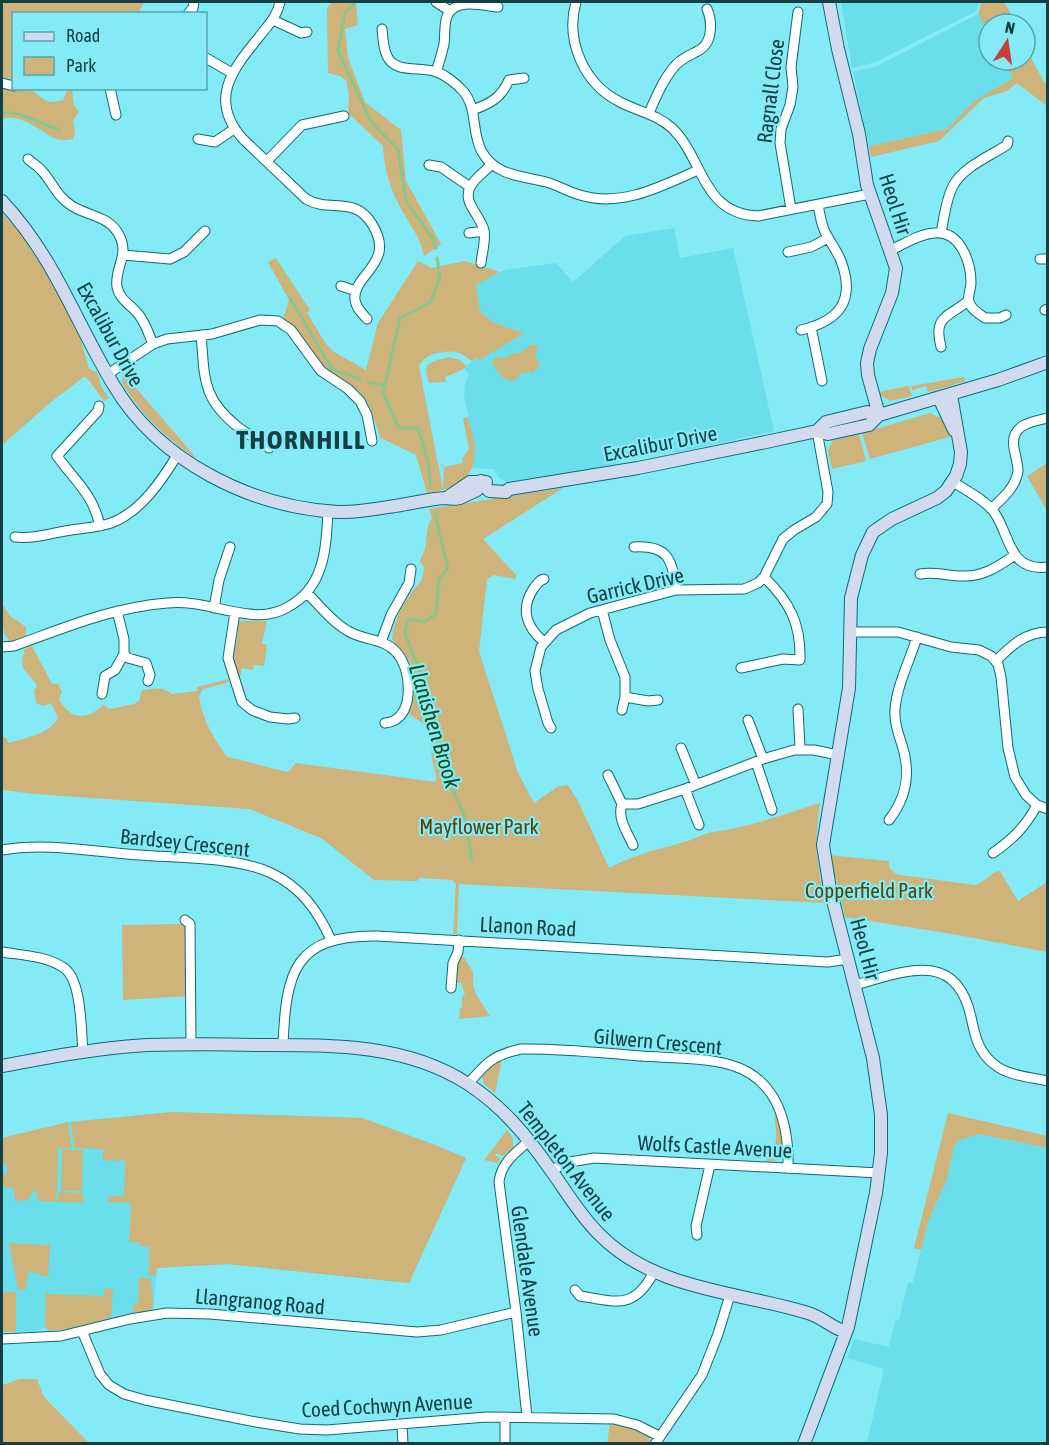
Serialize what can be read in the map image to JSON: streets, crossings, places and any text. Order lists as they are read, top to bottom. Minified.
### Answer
{"streets":{"street":["Ragnall Close","Heol Hir","Excalibur Drive","Garrick Drive","Bardsey Crescent","Llanon Road","Gilwern Crescent","Wolfs Castle Avenue","Templeton Avenue","Glendale Avenue","Llangranog Road","Coed Cochwyn Avenue"]},"crossings":[["Heol Hir","Excalibur Drive"],["Heol Hir","Llanon Road"],["Heol Hir","Wolfs Castle Avenue"],["Heol Hir","Templeton Avenue"],["Bardsey Crescent","Llanon Road"],["Llanon Road","Templeton Avenue"],["Gilwern Crescent","Wolfs Castle Avenue"],["Gilwern Crescent","Templeton Avenue"],["Wolfs Castle Avenue","Templeton Avenue"],["Templeton Avenue","Glendale Avenue"],["Glendale Avenue","Llangranog Road"],["Glendale Avenue","Coed Cochwyn Avenue"],["Llangranog Road","Coed Cochwyn Avenue"]],"districts":["THORNHILL"],"water":["Llanishen Brook"],"parks":["Mayflower Park","Copperfield Park"],"legend":["Road","Park"],"north":"top"}
